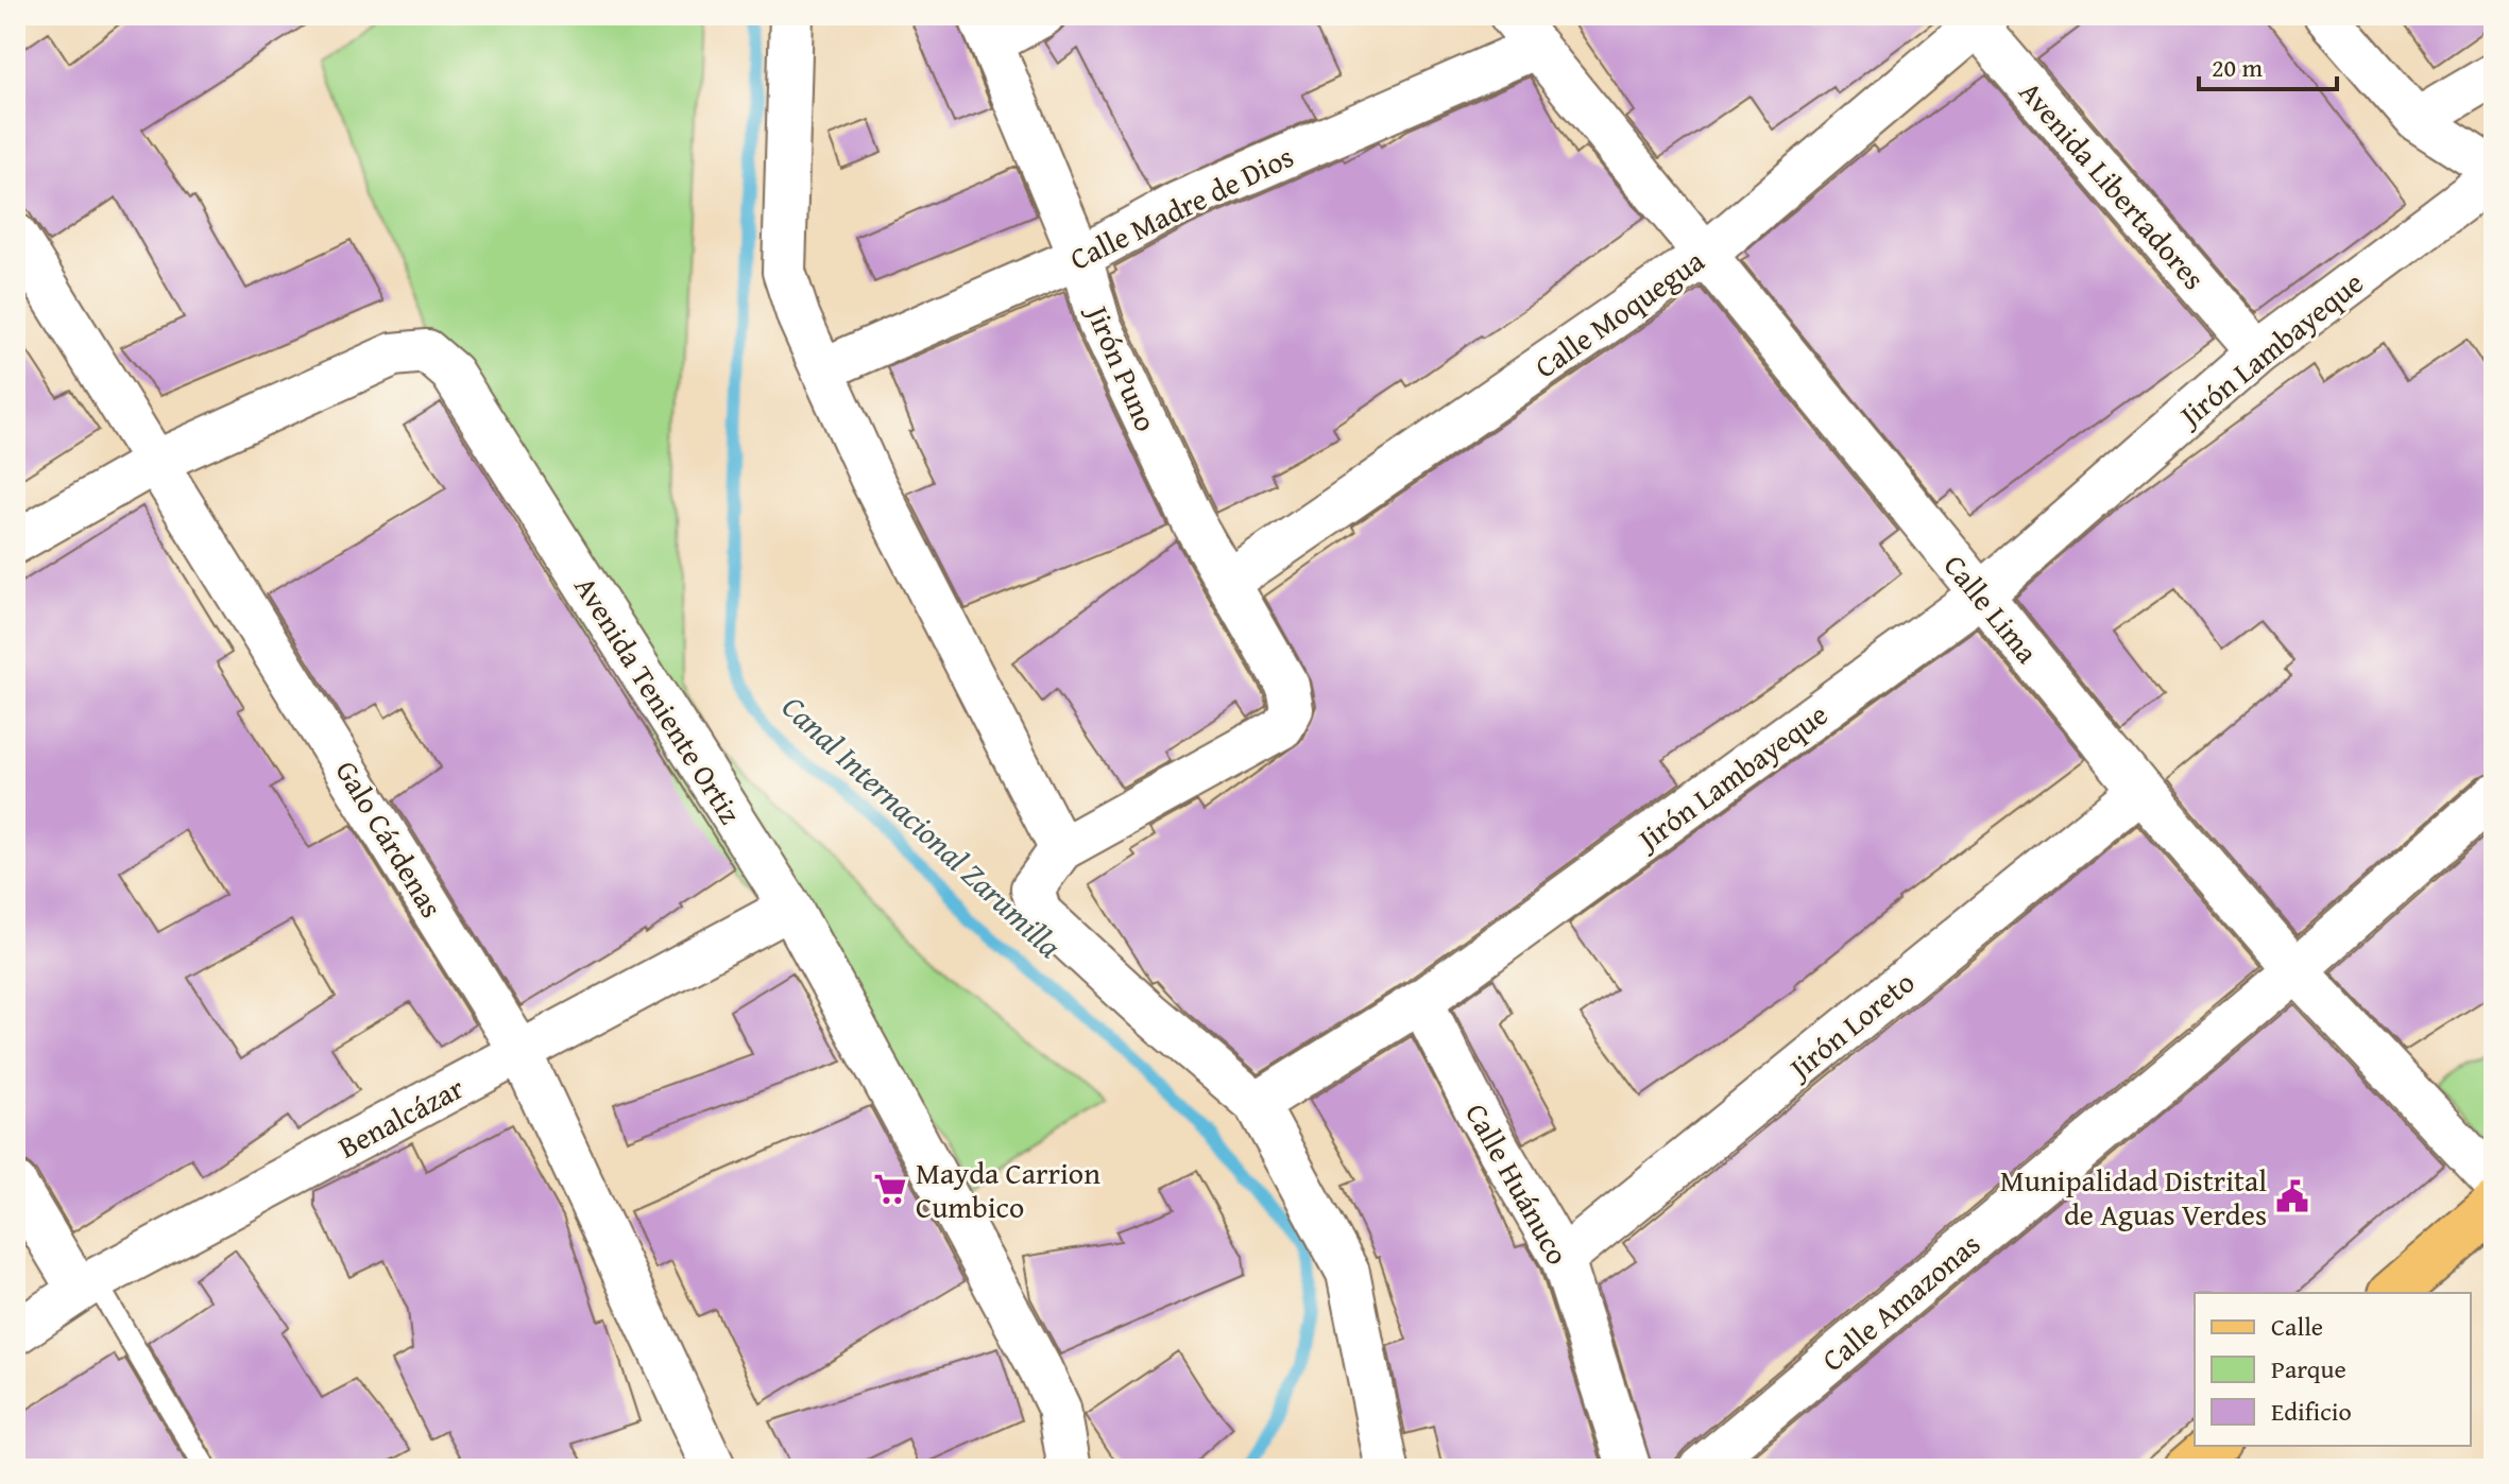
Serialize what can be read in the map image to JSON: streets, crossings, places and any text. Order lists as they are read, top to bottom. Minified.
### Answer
{"streets":{"street":["Avenida Libertadores","Calle Madre de Dios","Calle Moquegua","Jirón Lambayeque","Jirón Puno","Calle Lima","Avenida Teniente Ortiz","Galo Cárdenas","Jirón Loreto","Benalcázar","Calle Huánuco","Calle Amazonas"]},"crossings":[["Avenida Libertadores","Calle Moquegua"],["Avenida Libertadores","Jirón Lambayeque"],["Calle Madre de Dios","Jirón Puno"],["Calle Madre de Dios","Calle Lima"],["Calle Moquegua","Jirón Puno"],["Calle Moquegua","Calle Lima"],["Jirón Lambayeque","Calle Lima"],["Jirón Lambayeque","Calle Huánuco"],["Calle Lima","Jirón Loreto"],["Calle Lima","Calle Amazonas"],["Avenida Teniente Ortiz","Galo Cárdenas"],["Avenida Teniente Ortiz","Benalcázar"],["Galo Cárdenas","Benalcázar"],["Jirón Loreto","Calle Huánuco"]],"water":["Canal Internacional Zarumilla"],"places":{"supermarket":["Mayda Carrion Cumbico"],"public building":["Munipalidad Distrital de Aguas Verdes"]},"legend":["Calle","Parque","Edificio"],"scale_bar":"20 m"}
